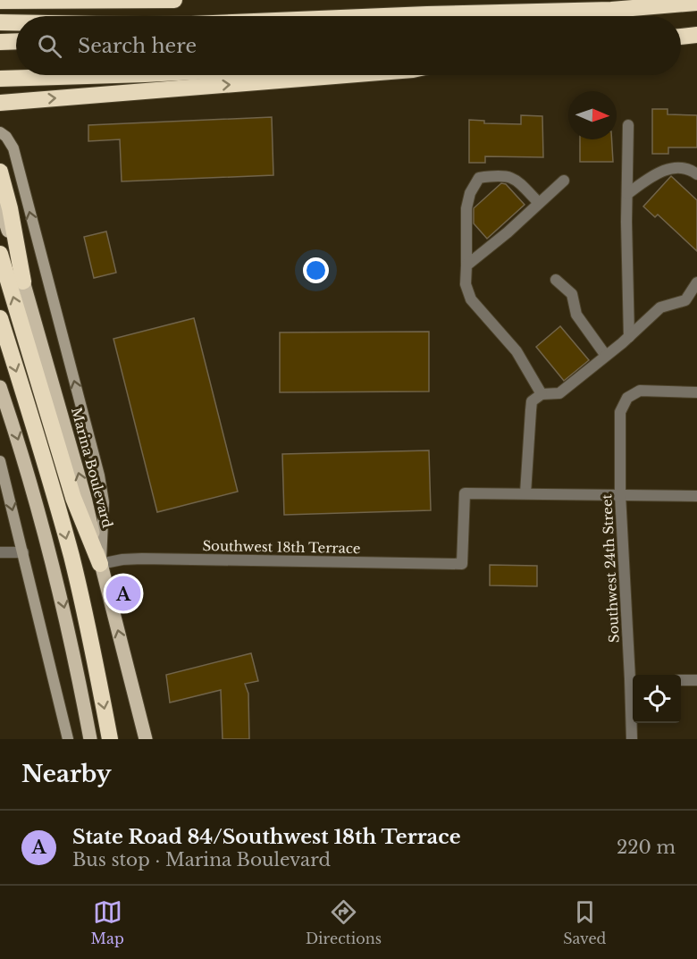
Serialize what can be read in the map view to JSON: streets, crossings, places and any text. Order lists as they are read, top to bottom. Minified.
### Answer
{"streets":{"main road":["Marina Boulevard"],"street":["Southwest 18th Terrace","Southwest 24th Street"]},"crossings":[["Marina Boulevard","Southwest 18th Terrace"]],"north":"right","page":{"search":"Search here","pins":"A","heading":"Nearby","list":[{"mark":"A","name":"State Road 84/Southwest 18th Terrace","note":"Bus stop · Marina Boulevard","value":"220 m"}],"nav":["Map","Directions","Saved"]}}
